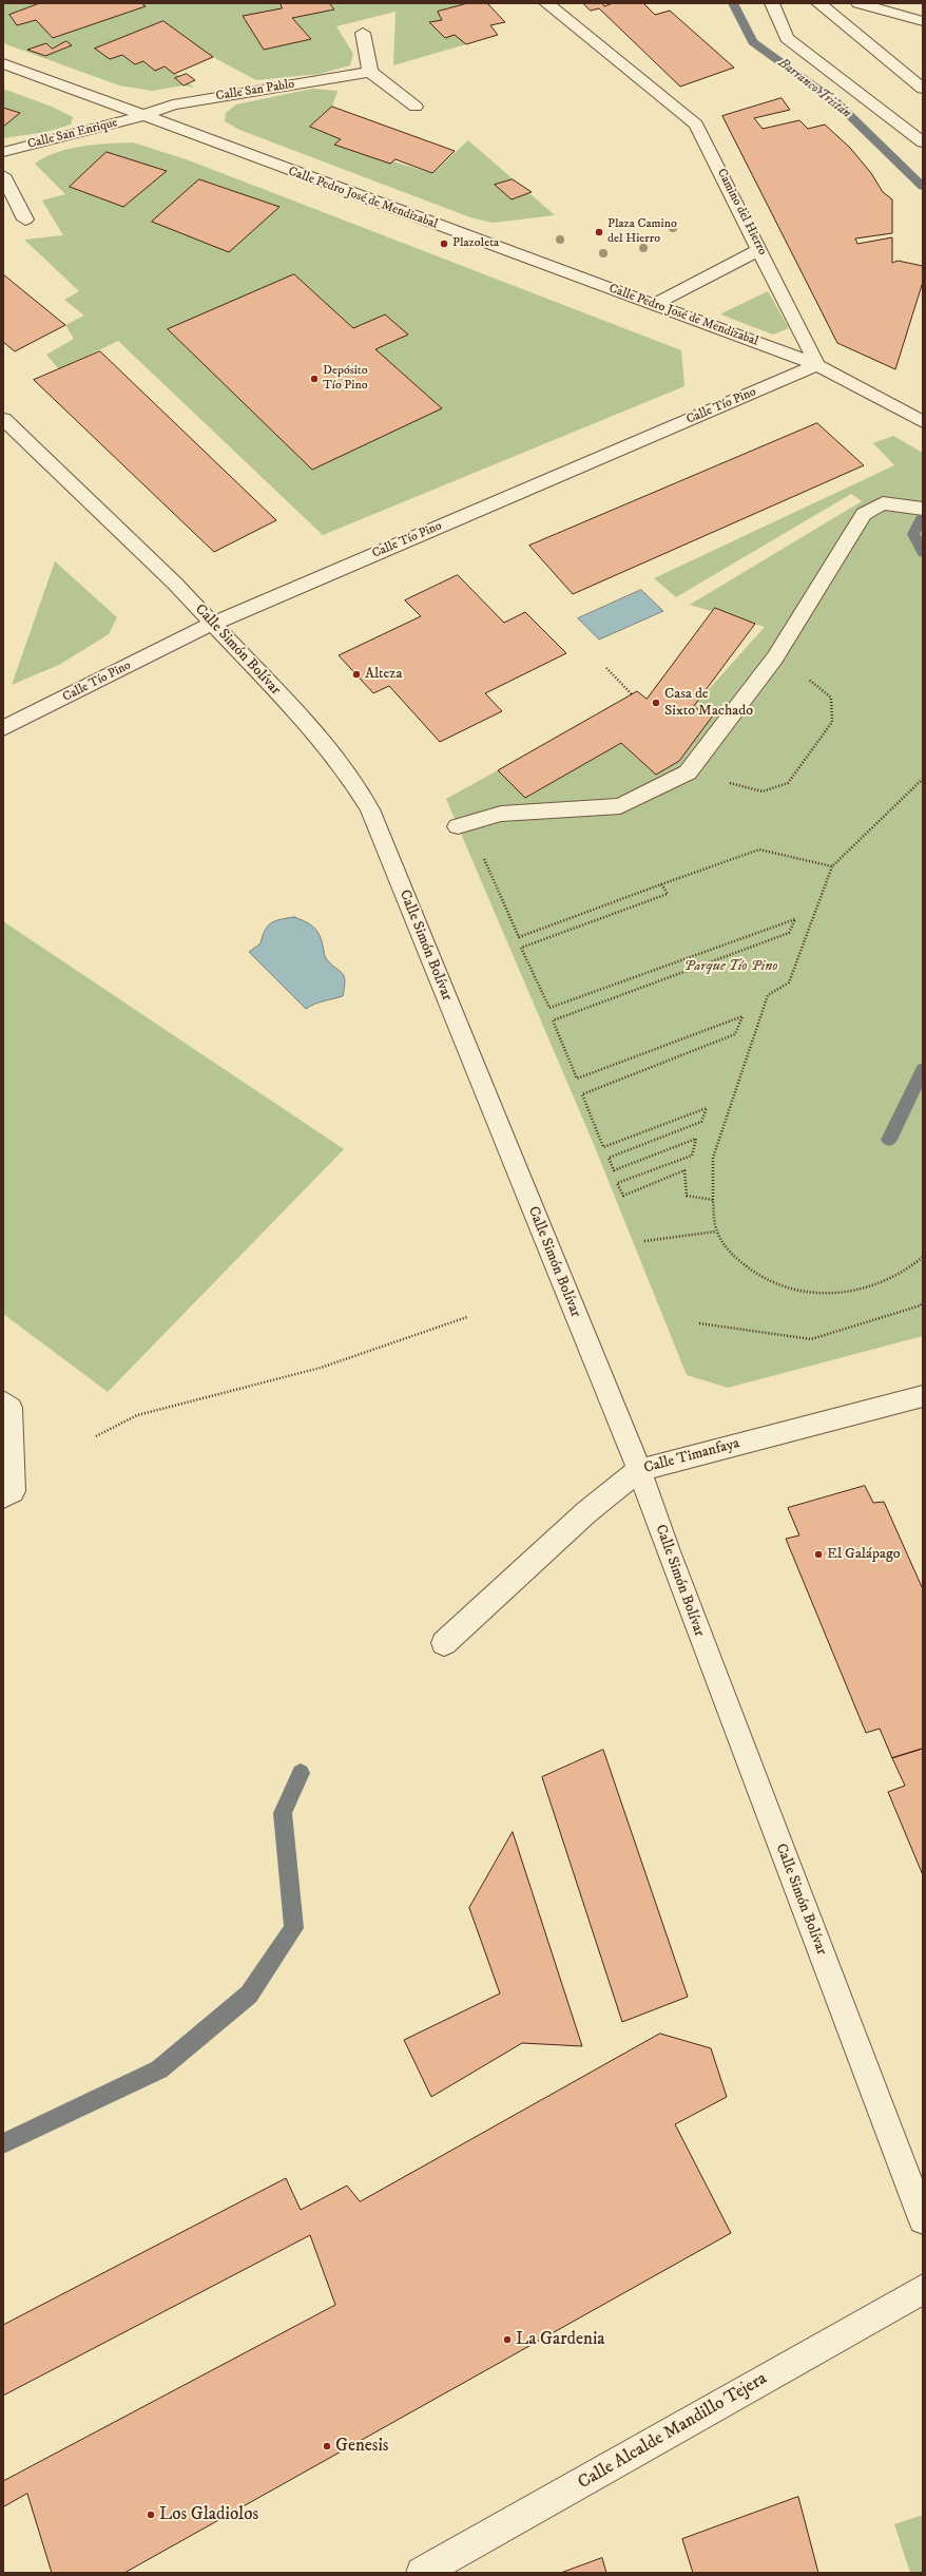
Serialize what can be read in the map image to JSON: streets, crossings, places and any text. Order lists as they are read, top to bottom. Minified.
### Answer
{"streets":{"street":["Calle San Pablo","Calle San Enrique","Calle Pedro José de Mendizabal","Camino del Hierro","Calle Tío Pino","Calle Simón Bolívar","Calle Timanfaya","Calle Alcalde Mandillo Tejera"]},"crossings":[["Calle San Pablo","Calle San Enrique"],["Calle San Pablo","Calle Pedro José de Mendizabal"],["Calle San Enrique","Calle Pedro José de Mendizabal"],["Calle Pedro José de Mendizabal","Camino del Hierro"],["Calle Pedro José de Mendizabal","Calle Tío Pino"],["Camino del Hierro","Calle Tío Pino"],["Calle Tío Pino","Calle Simón Bolívar"],["Calle Simón Bolívar","Calle Timanfaya"]],"water":["Barranco Tristán"],"parks":["Parque Tío Pino"],"places":["Plaza Camino del Hierro","Plazoleta","Depósito Tío Pino","Alteza","Casa de Sixto Machado","El Galápago","La Gardenia","Genesis","Los Gladiolos"]}
